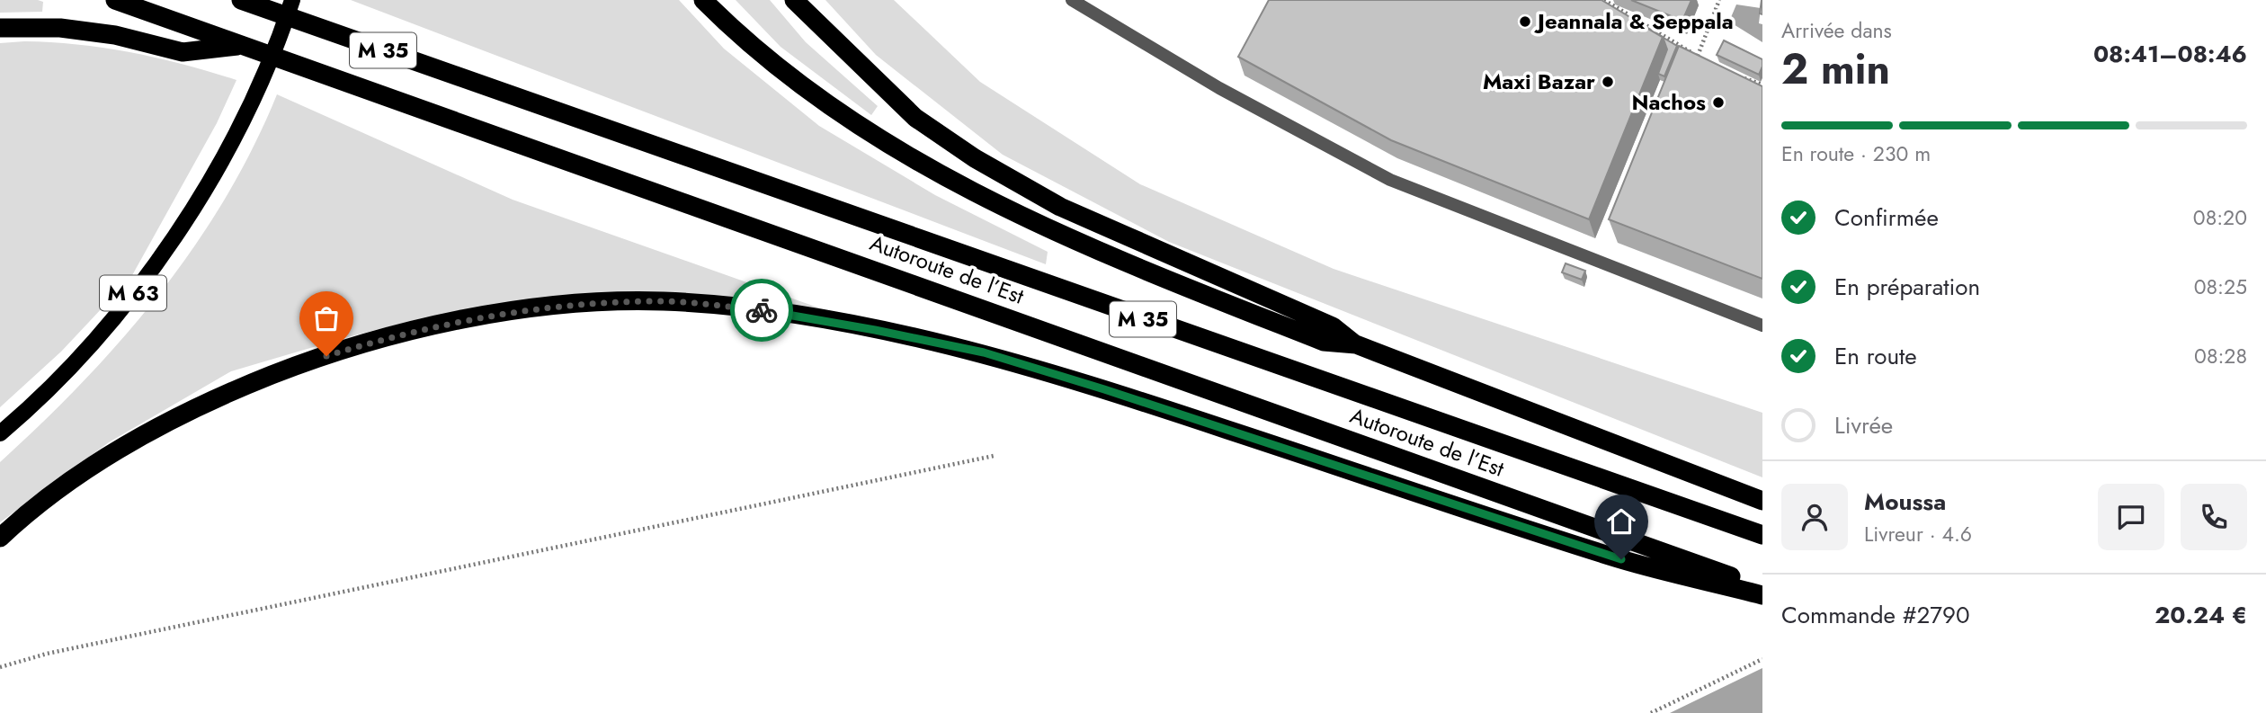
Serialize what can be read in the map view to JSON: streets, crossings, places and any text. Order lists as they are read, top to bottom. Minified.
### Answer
{"streets":{"highway":["M 35","Autoroute de l’Est"],"main road":["M 63"]},"places":["Jeannala & Seppala","Maxi Bazar","Nachos"],"page":{"heading":["2 min","Arrivée dans","08:41–08:46"],"panel":["Moussa","Livreur · 4.6","Commande #2790","20.24 €"],"bar":"En route · 230 m","list":[["Confirmée","08:20"],["En préparation","08:25"],["En route","08:28"],"Livrée"]}}
